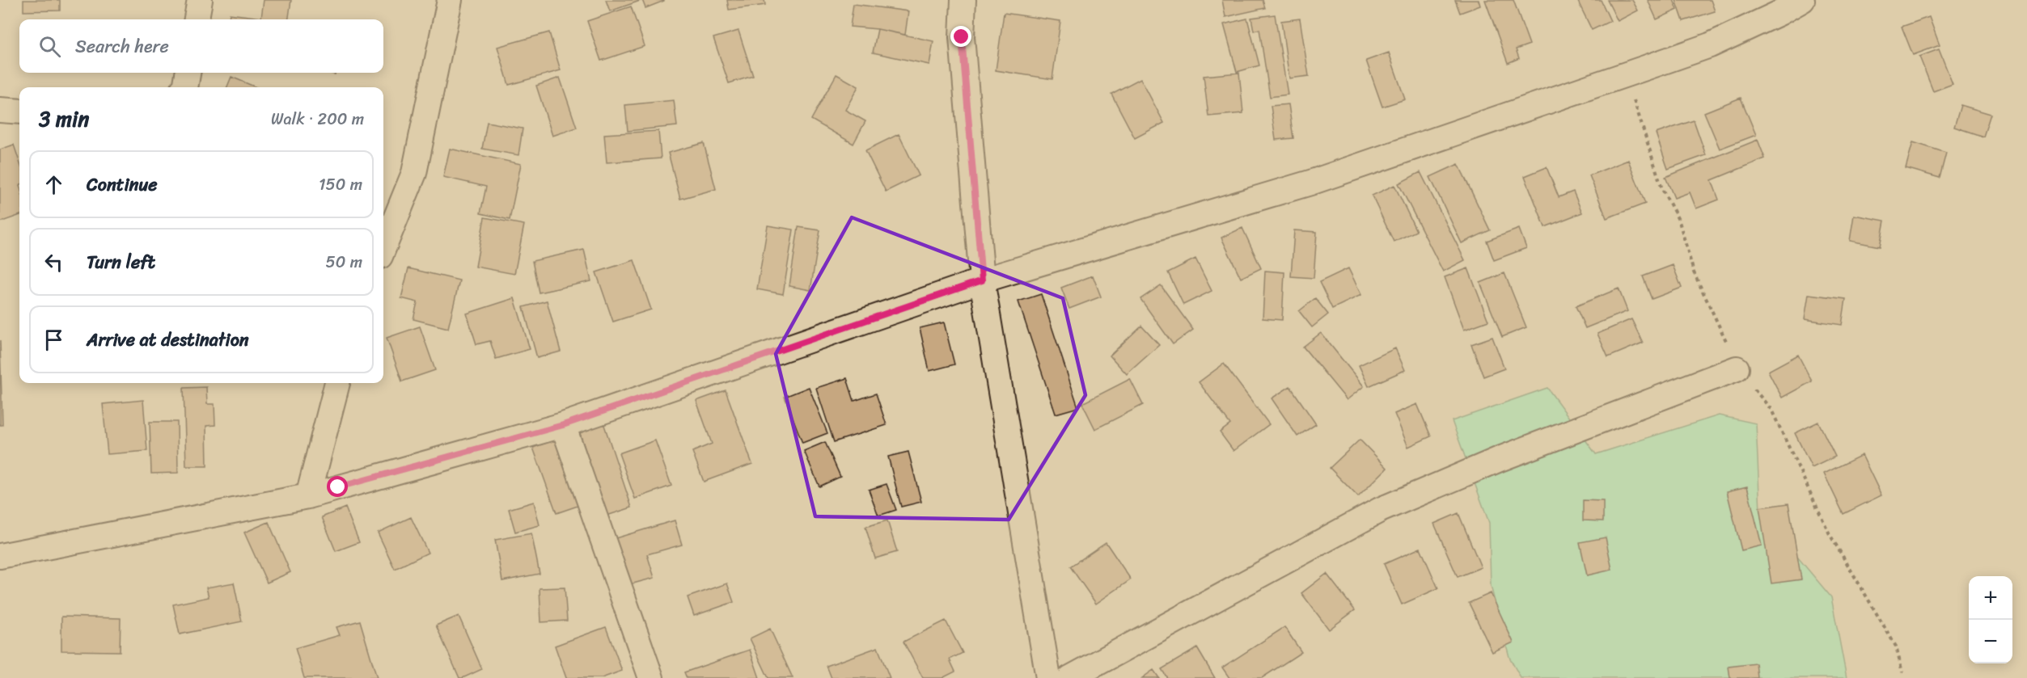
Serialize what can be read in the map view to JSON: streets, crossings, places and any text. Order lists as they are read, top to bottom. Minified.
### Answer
{"page":{"search":"Search here","heading":["3 min","Walk · 200 m"],"list":[["Continue","150 m"],["Turn left","50 m"],"Arrive at destination"],"map_buttons":["+","−"]}}
